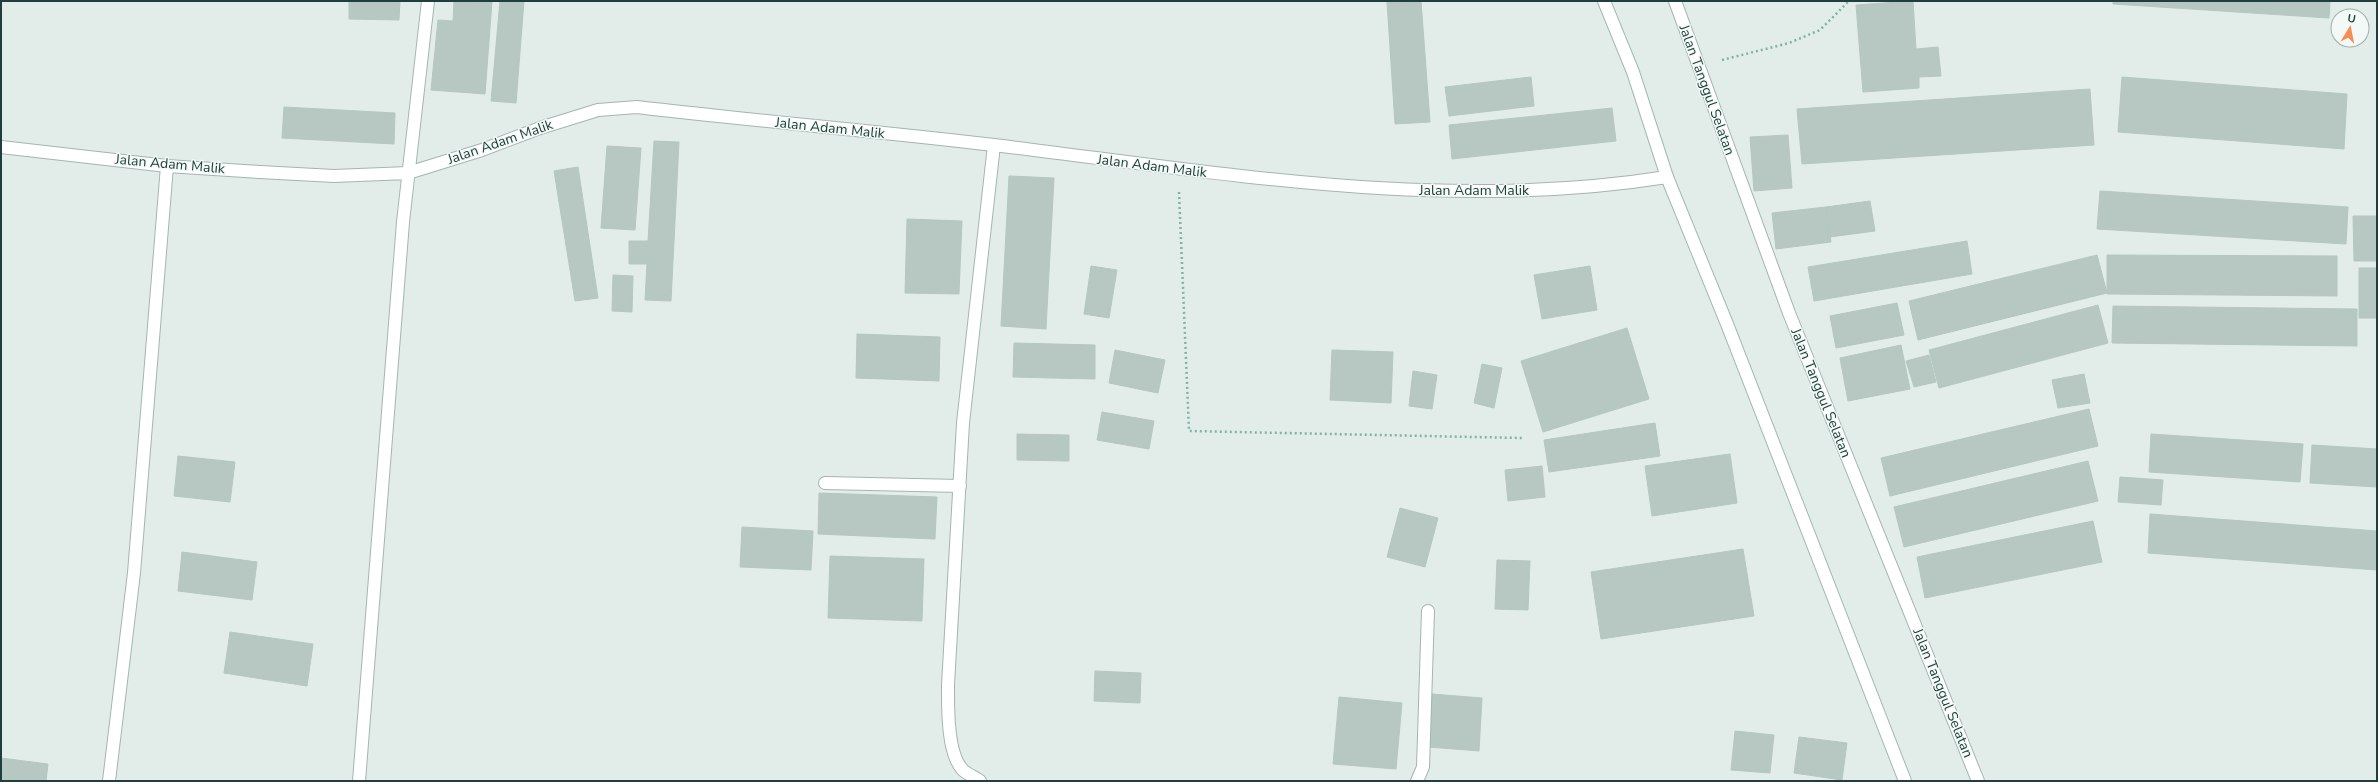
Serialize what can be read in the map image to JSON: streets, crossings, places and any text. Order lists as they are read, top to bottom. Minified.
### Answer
{"streets":{"street":["Jalan Tanggul Selatan","Jalan Adam Malik"]},"north":"top"}
